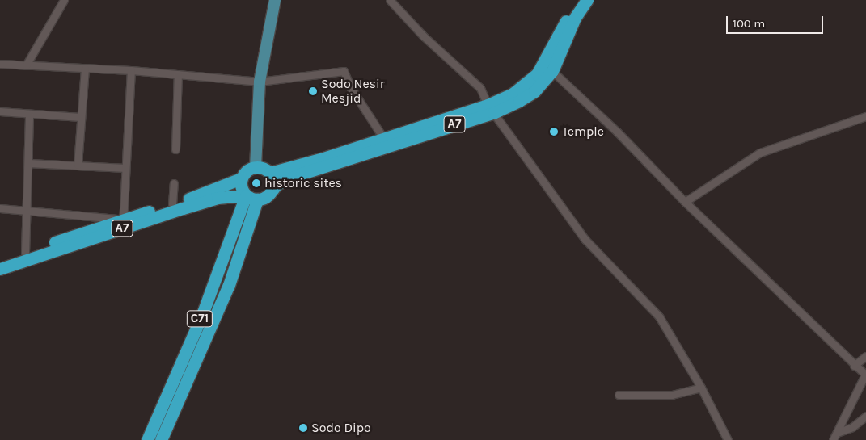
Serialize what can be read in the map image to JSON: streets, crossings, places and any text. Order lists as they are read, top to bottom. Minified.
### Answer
{"streets":{"highway":["A7","C71"]},"crossings":[["A7","C71"]],"places":["Sodo Nesir Mesjid","Temple","historic sites","Sodo Dipo"],"scale_bar":"100 m"}
